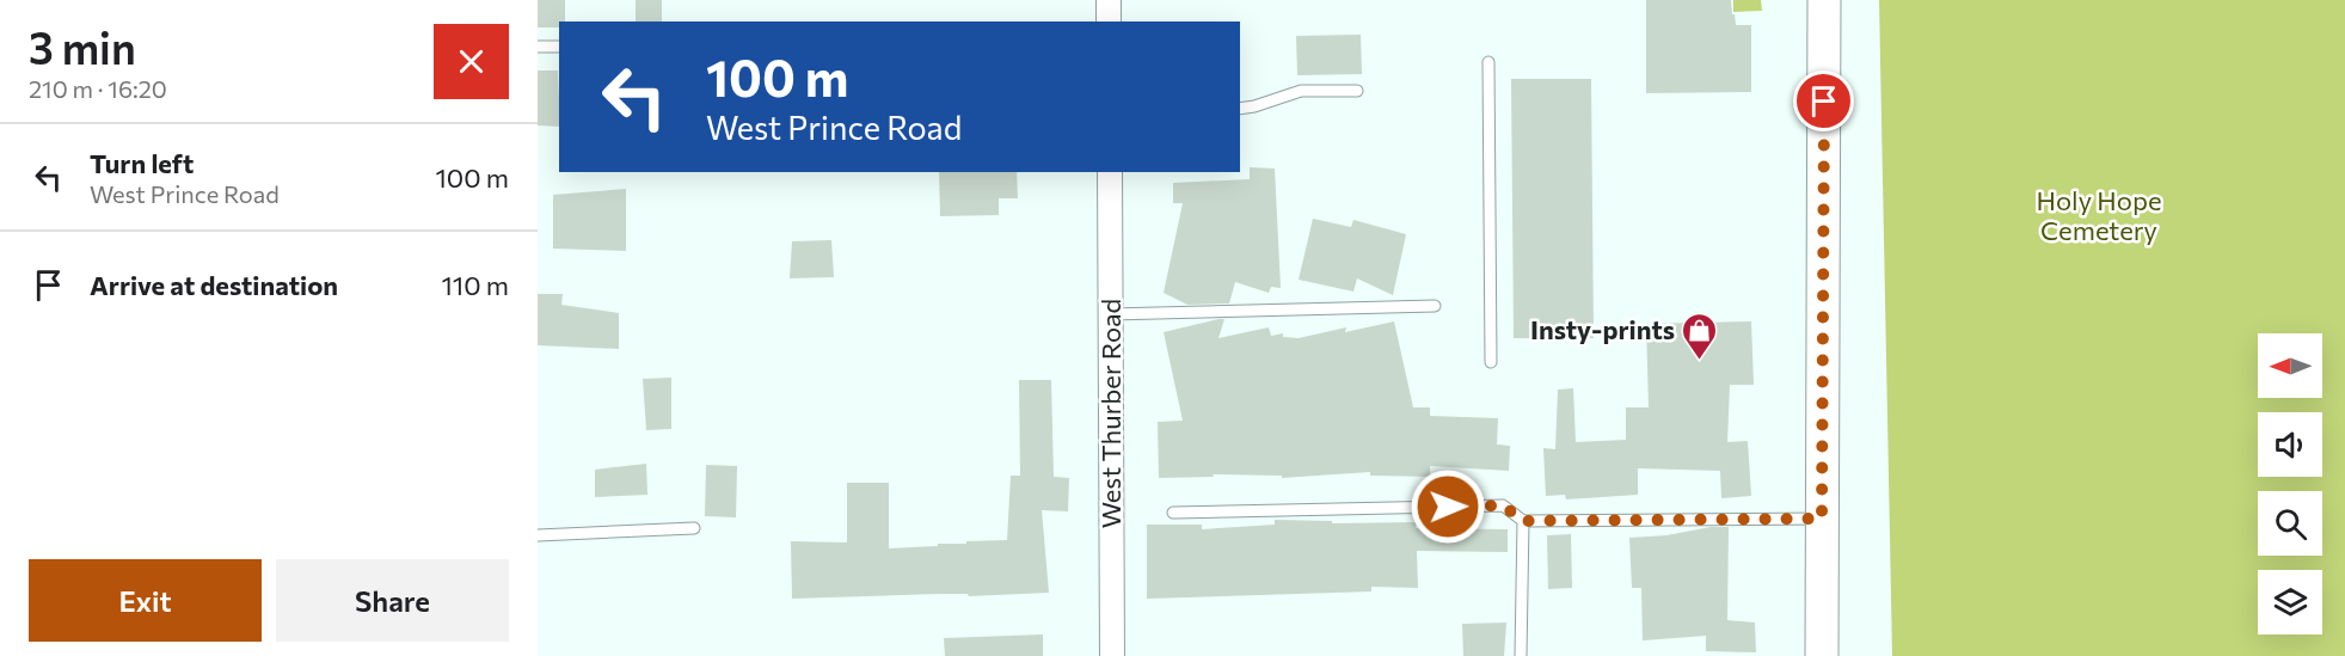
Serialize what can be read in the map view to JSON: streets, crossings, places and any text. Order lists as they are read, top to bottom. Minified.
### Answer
{"streets":{"street":["West Thurber Road"]},"parks":["Holy Hope Cemetery"],"places":{"shop":["Insty-prints"]},"north":"left","page":{"heading":["3 min","210 m · 16:20"],"turn":["100 m","West Prince Road"],"list":[{"name":"Turn left","note":"West Prince Road","value":"100 m"},{"name":"Arrive at destination","value":"110 m"}],"buttons":["Exit","Share"]}}
